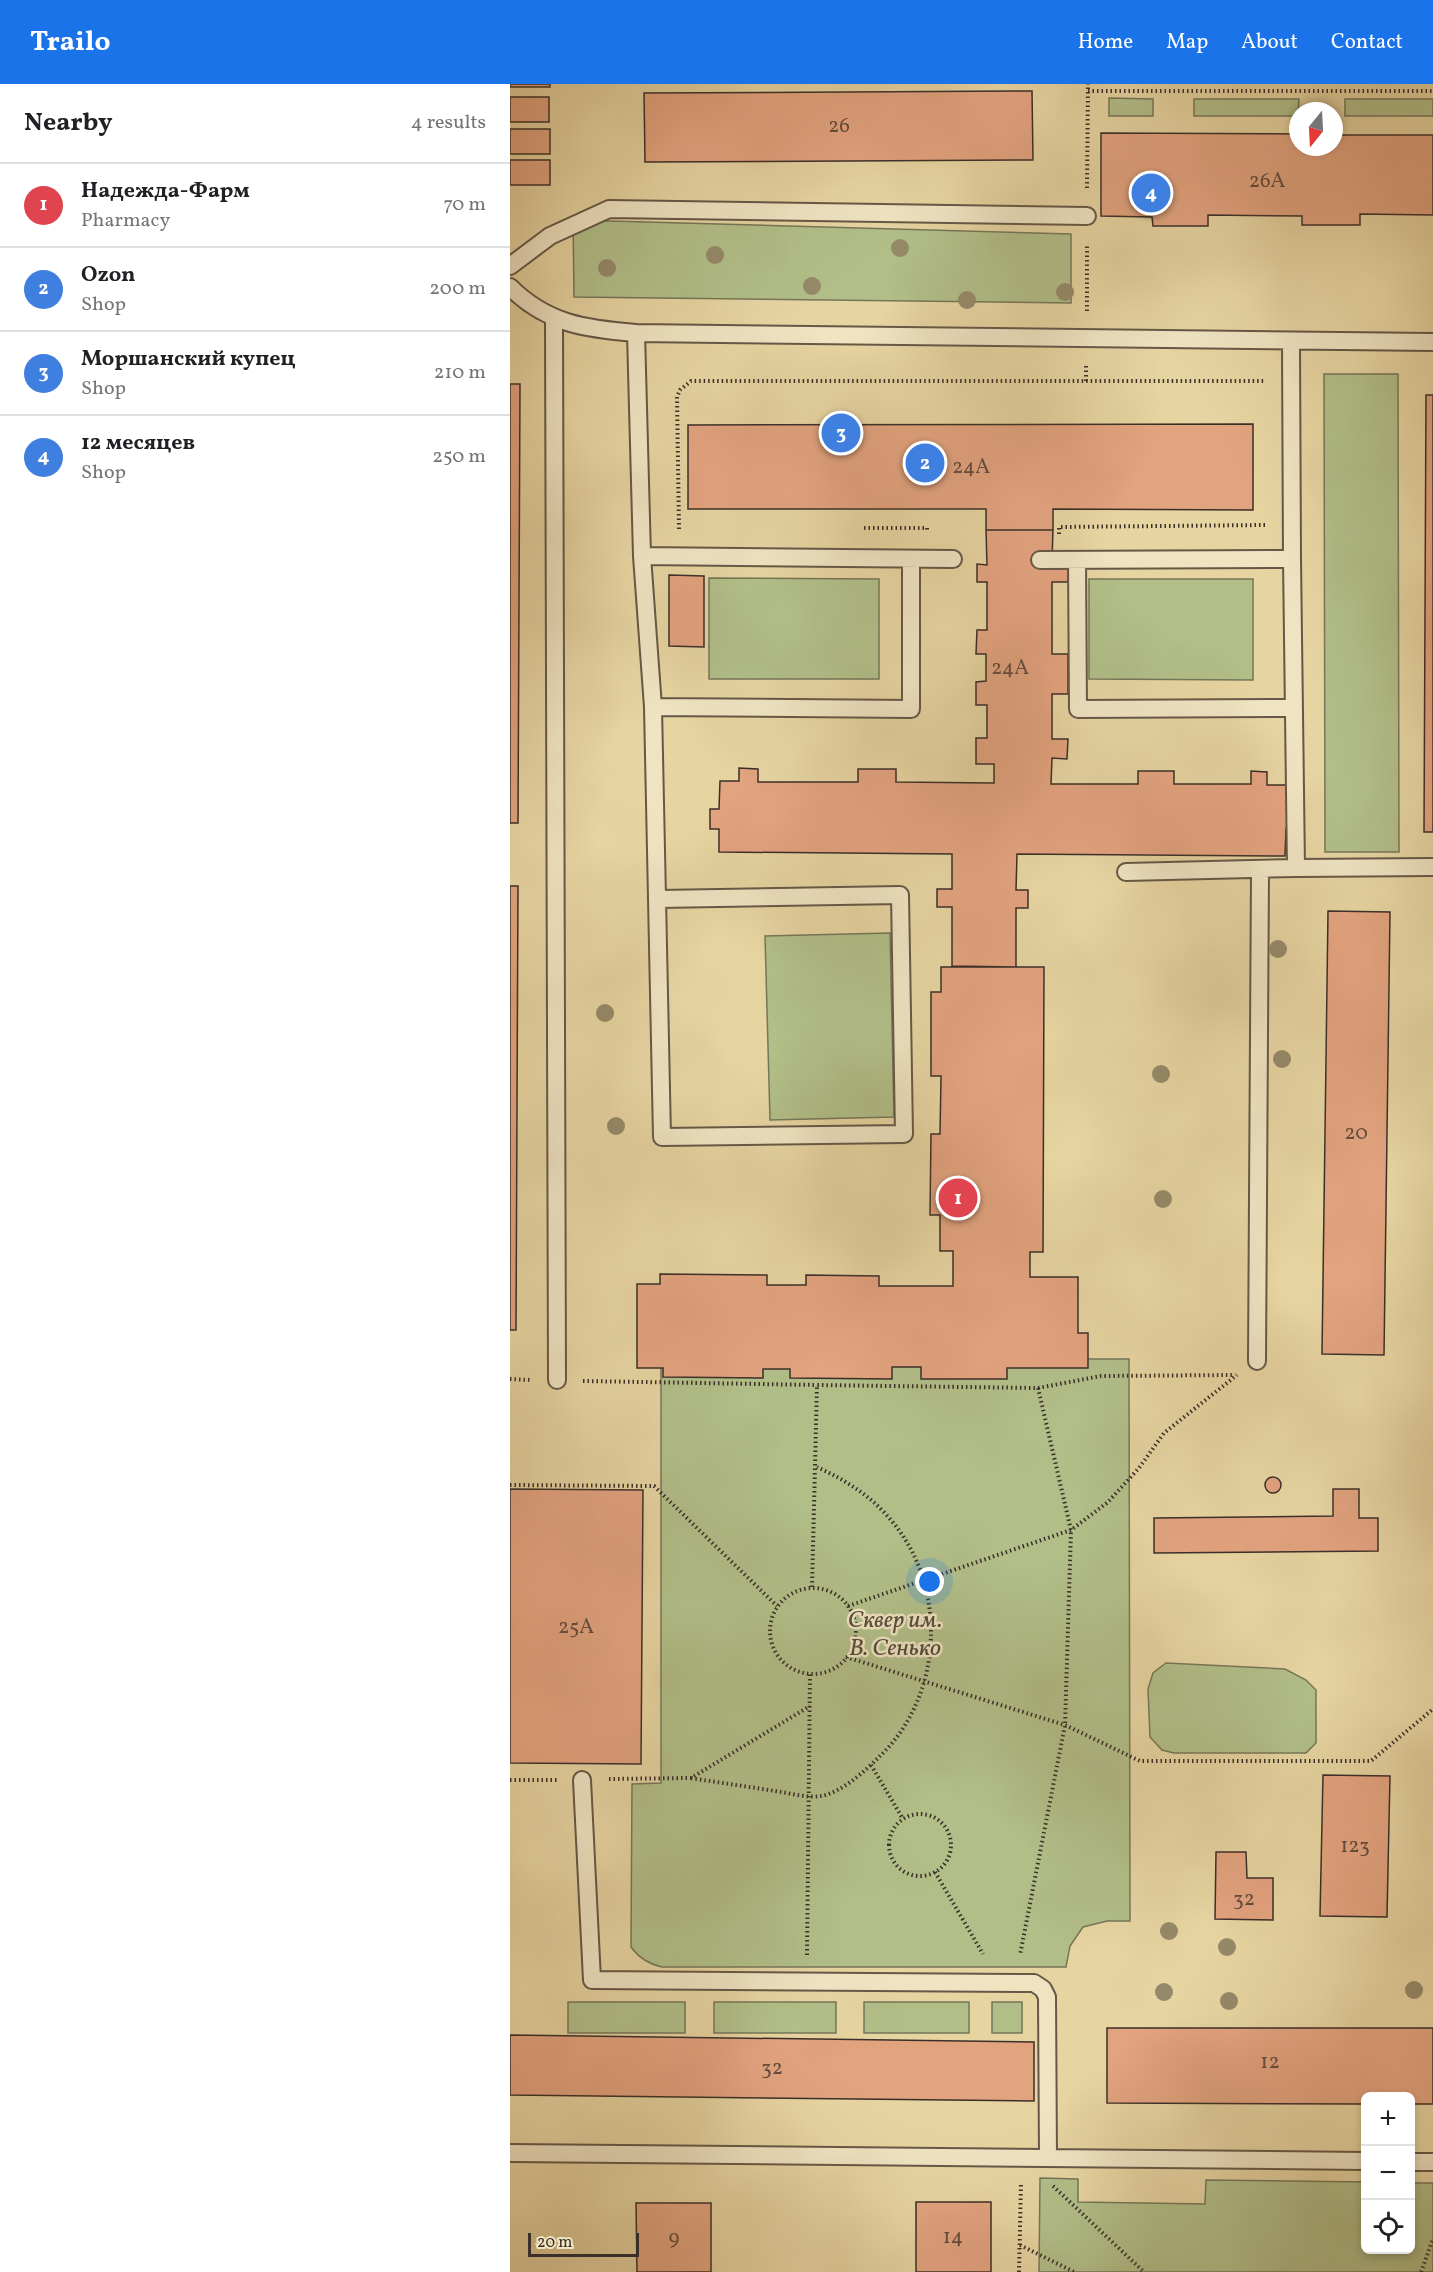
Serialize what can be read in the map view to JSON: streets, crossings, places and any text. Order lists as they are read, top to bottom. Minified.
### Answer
{"parks":["Сквер им. В. Сенько"],"house_numbers":["26","26А","24А","24А","20","25А","123","32","12","32","14","9"],"scale_bar":"20 m","north":"bottom","page":{"header":"Trailo","nav":["Home","Map","About","Contact"],"heading":["Nearby","4 results"],"list":[{"mark":"1","name":"Надежда-Фарм","note":"Pharmacy","value":"70 m"},{"mark":"2","name":"Ozon","note":"Shop","value":"200 m"},{"mark":"3","name":"Моршанский купец","note":"Shop","value":"210 m"},{"mark":"4","name":"12 месяцев","note":"Shop","value":"250 m"}],"pins":["4","3","2","1"],"map_buttons":["+","−"],"scale":"20 m"}}
